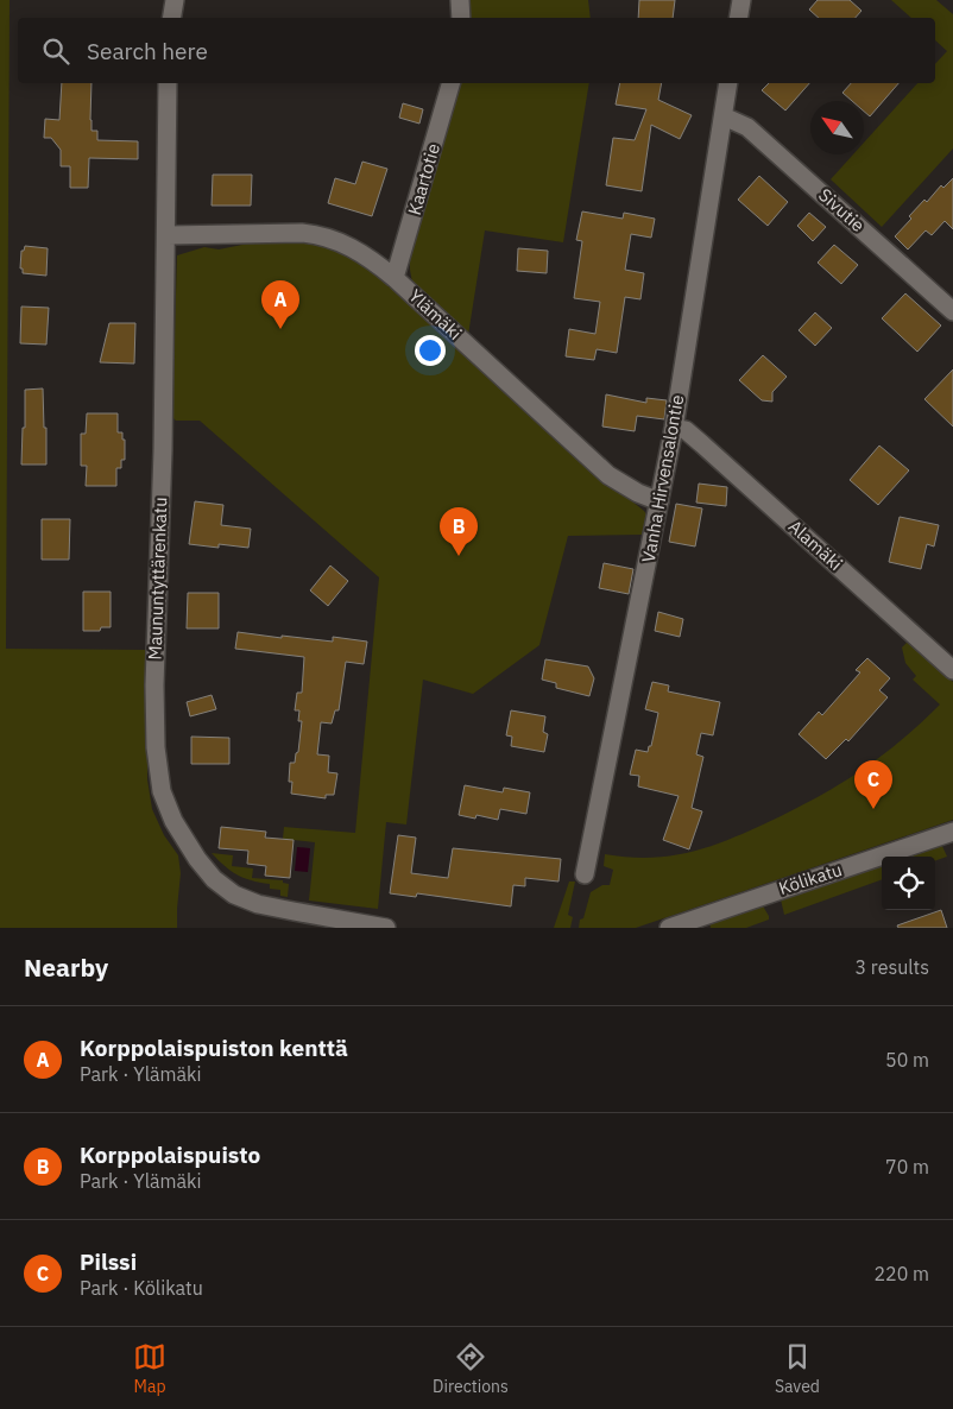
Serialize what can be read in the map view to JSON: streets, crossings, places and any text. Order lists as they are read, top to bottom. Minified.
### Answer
{"streets":{"street":["Kaartotie","Sivutie","Ylämäki","Vanha Hirvensalontie","Alamäki","Maununtyttärenkatu","Kölikatu"]},"crossings":[["Kaartotie","Ylämäki"],["Sivutie","Vanha Hirvensalontie"],["Ylämäki","Vanha Hirvensalontie"],["Ylämäki","Maununtyttärenkatu"],["Vanha Hirvensalontie","Alamäki"]],"north":"top left","page":{"search":"Search here","pins":["A","B","C"],"heading":["Nearby","3 results"],"list":[{"mark":"A","name":"Korppolaispuiston kenttä","note":"Park · Ylämäki","value":"50 m"},{"mark":"B","name":"Korppolaispuisto","note":"Park · Ylämäki","value":"70 m"},{"mark":"C","name":"Pilssi","note":"Park · Kölikatu","value":"220 m"}],"nav":["Map","Directions","Saved"]}}
